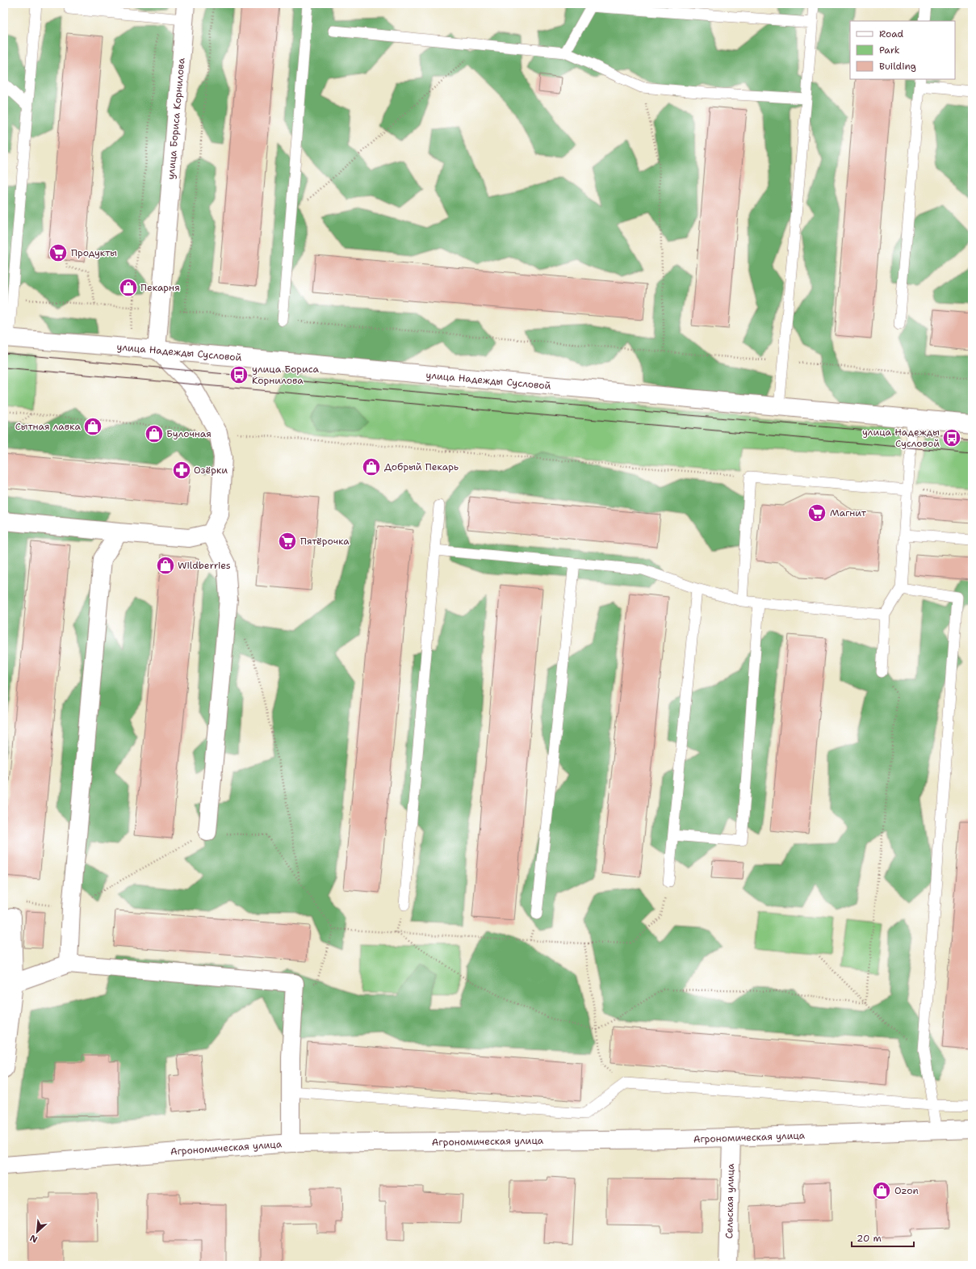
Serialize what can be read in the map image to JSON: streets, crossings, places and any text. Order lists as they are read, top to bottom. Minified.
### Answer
{"streets":{"street":["улица Бориса Корнилова","улица Надежды Сусловой","Агрономическая улица","Сельская улица"]},"crossings":[["улица Бориса Корнилова","улица Надежды Сусловой"],["Агрономическая улица","Сельская улица"]],"places":{"supermarket":["Продукты","Магнит","Пятёрочка"],"shop":["Пекарня","Сытная лавка","Булочная","Добрый Пекарь","Wildberries","Ozon"],"bus stop":["улица Бориса Корнилова","улица Надежды Сусловой"],"pharmacy":["Озёрки"]},"legend":["Road","Park","Building"],"scale_bar":"20 m","north":"bottom left"}
